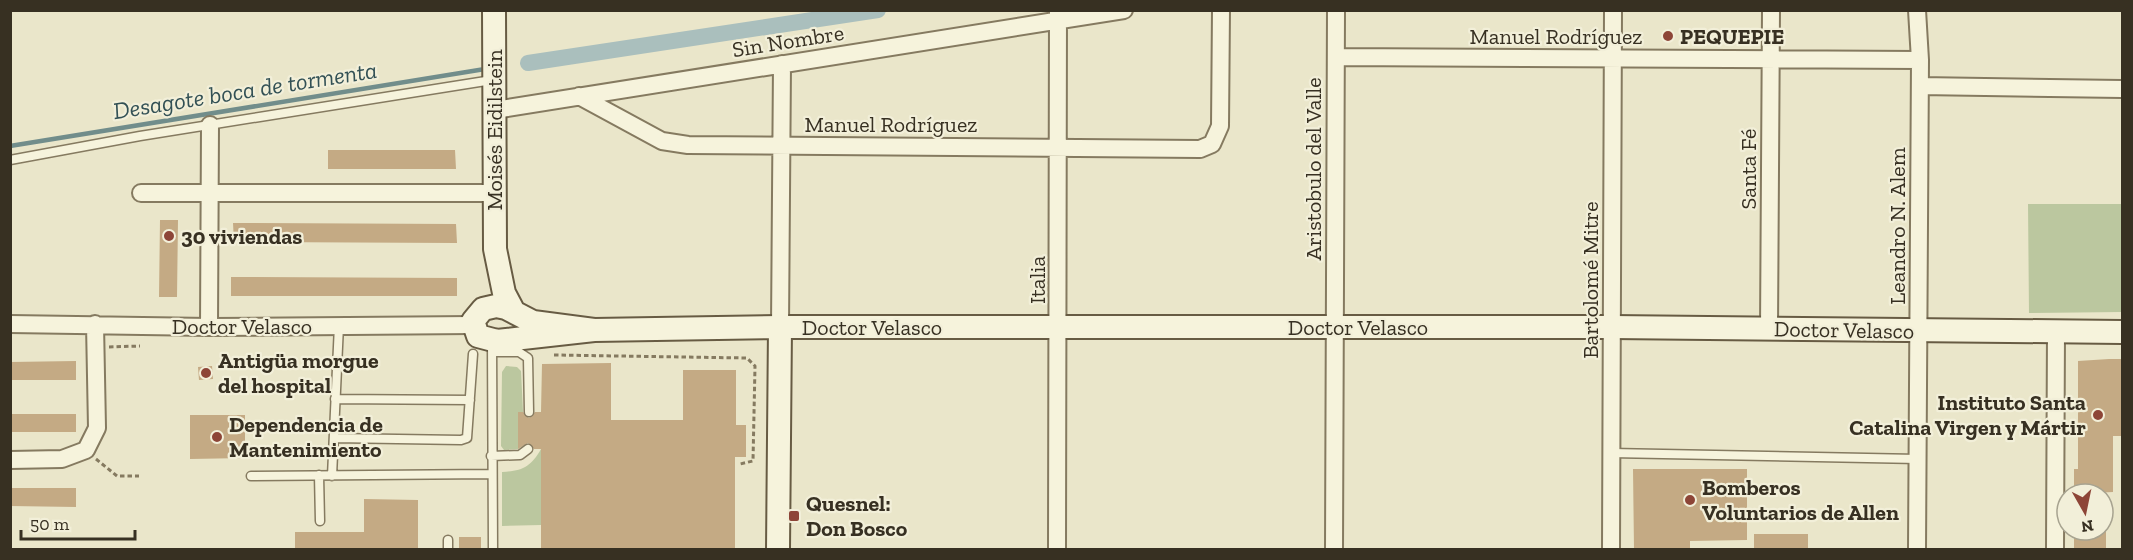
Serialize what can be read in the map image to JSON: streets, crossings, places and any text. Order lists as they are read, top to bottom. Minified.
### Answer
{"streets":{"main road":["Moisés Eidilstein","Doctor Velasco"],"street":["Manuel Rodríguez","Sin Nombre","Aristobulo del Valle","Santa Fé","Leandro N. Alem","Italia","Bartolomé Mitre"]},"crossings":[["Manuel Rodríguez","Sin Nombre"],["Manuel Rodríguez","Aristobulo del Valle"],["Manuel Rodríguez","Santa Fé"],["Manuel Rodríguez","Leandro N. Alem"],["Manuel Rodríguez","Italia"],["Manuel Rodríguez","Bartolomé Mitre"],["Sin Nombre","Moisés Eidilstein"],["Sin Nombre","Italia"],["Moisés Eidilstein","Doctor Velasco"],["Aristobulo del Valle","Doctor Velasco"],["Santa Fé","Doctor Velasco"],["Leandro N. Alem","Doctor Velasco"],["Italia","Doctor Velasco"],["Bartolomé Mitre","Doctor Velasco"]],"water":["Desagote boca de tormenta"],"places":{"other":["PEQUEPIE","30 viviendas","Antigüa morgue del hospital","Instituto Santa Catalina Virgen y Mártir","Dependencia de Mantenimiento","Bomberos Voluntarios de Allen"],"transit":["Quesnel: Don Bosco"]},"scale_bar":"50 m","north":"bottom"}
